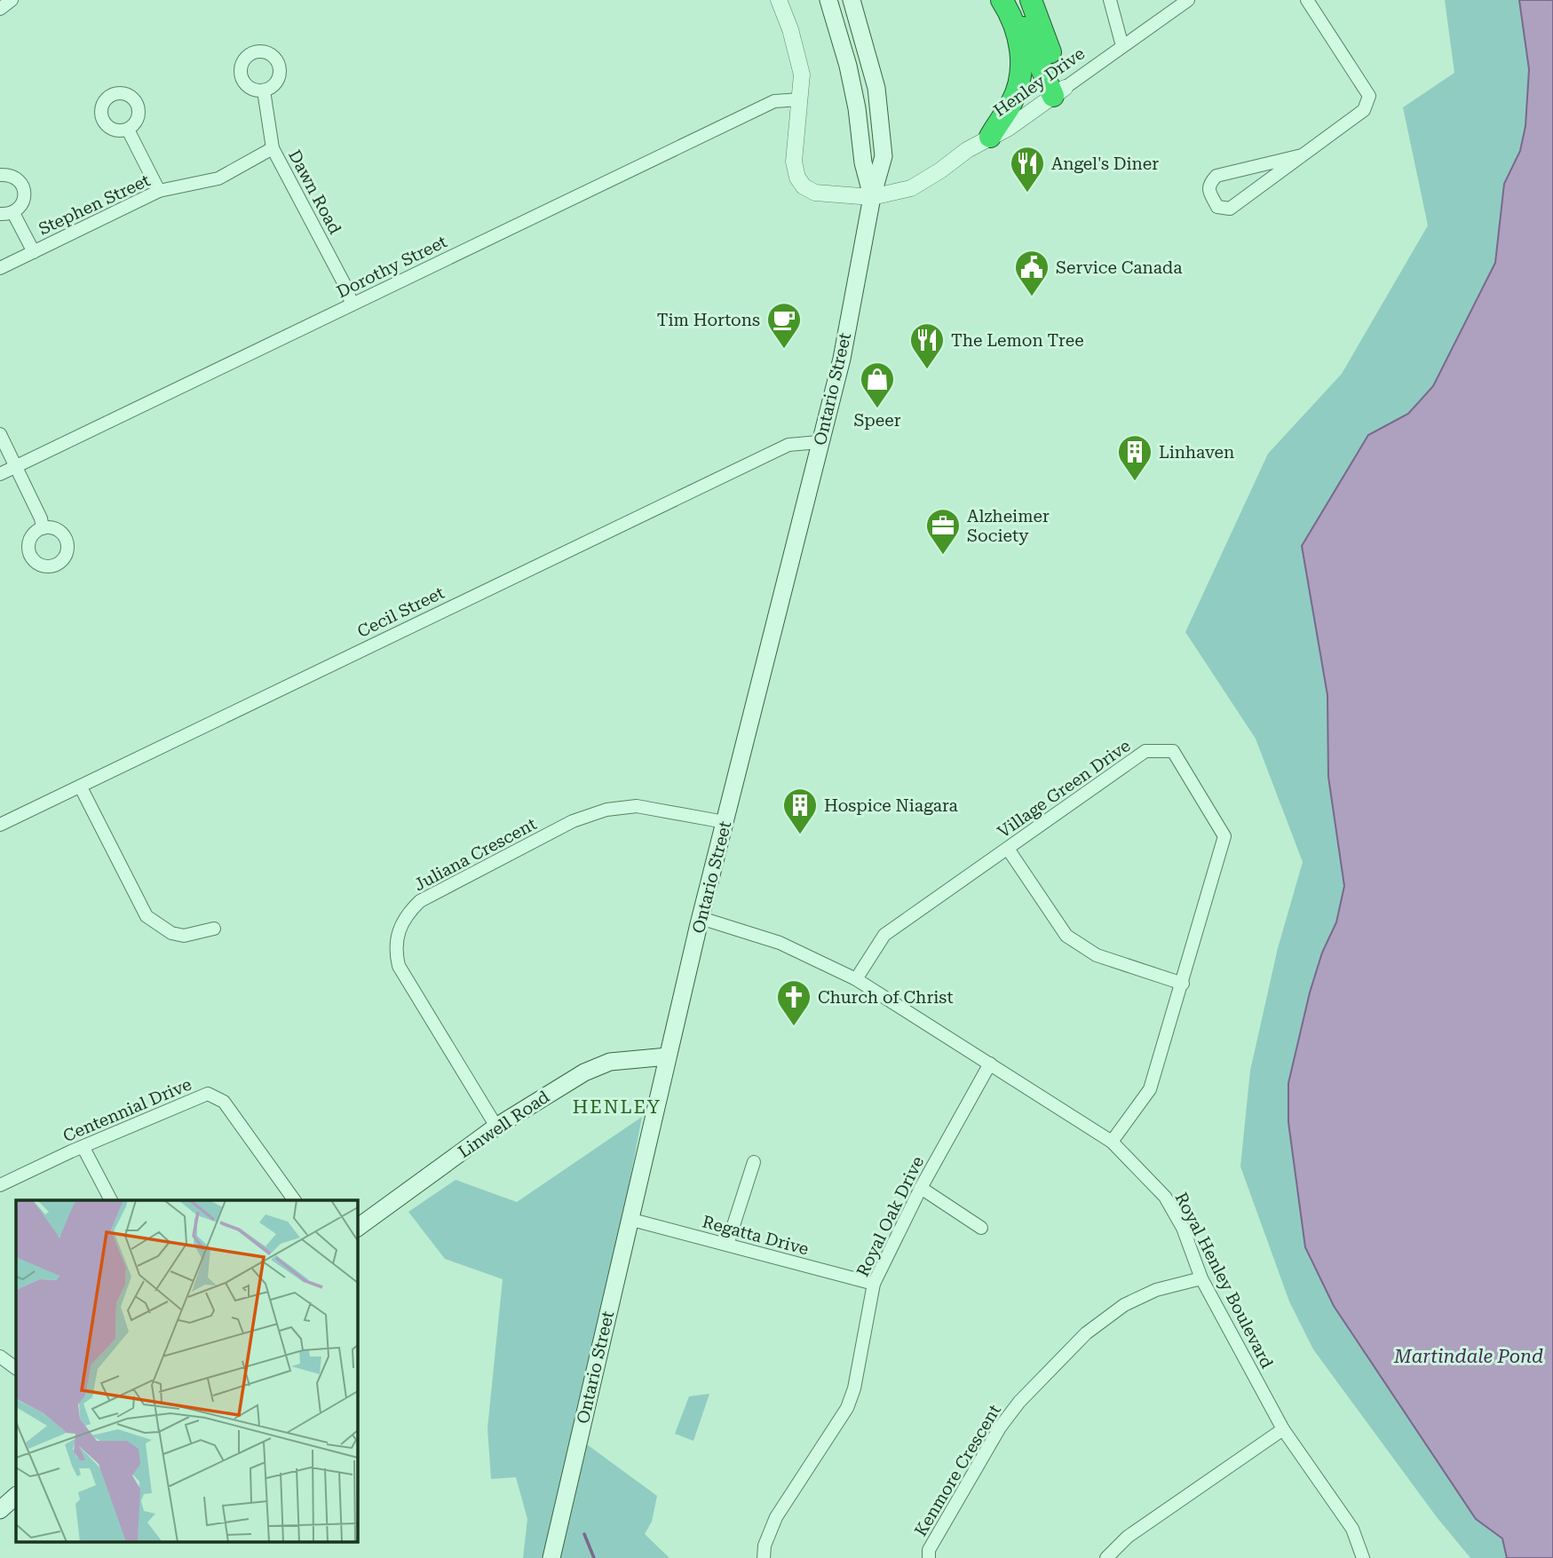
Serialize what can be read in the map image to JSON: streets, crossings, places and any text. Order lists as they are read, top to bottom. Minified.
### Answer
{"streets":{"main road":["Ontario Street","Linwell Road"],"street":["Henley Drive","Dawn Road","Stephen Street","Dorothy Street","Cecil Street","Village Green Drive","Juliana Crescent","Centennial Drive","Royal Oak Drive","Regatta Drive","Royal Henley Boulevard","Kenmore Crescent"]},"crossings":[["Henley Drive","Dorothy Street"],["Henley Drive","Ontario Street"],["Dawn Road","Stephen Street"],["Dawn Road","Dorothy Street"],["Ontario Street","Cecil Street"],["Ontario Street","Juliana Crescent"],["Ontario Street","Linwell Road"],["Ontario Street","Regatta Drive"],["Ontario Street","Royal Henley Boulevard"],["Village Green Drive","Royal Henley Boulevard"],["Juliana Crescent","Linwell Road"],["Royal Oak Drive","Regatta Drive"],["Royal Oak Drive","Royal Henley Boulevard"],["Royal Henley Boulevard","Kenmore Crescent"]],"districts":["HENLEY"],"water":["Martindale Pond"],"places":{"restaurant":["Angel's Diner","The Lemon Tree"],"public building":["Service Canada"],"cafe":["Tim Hortons"],"shop":["Speer"],"building":["Linhaven","Hospice Niagara"],"office":["Alzheimer Society"],"church":["Church of Christ"]}}
